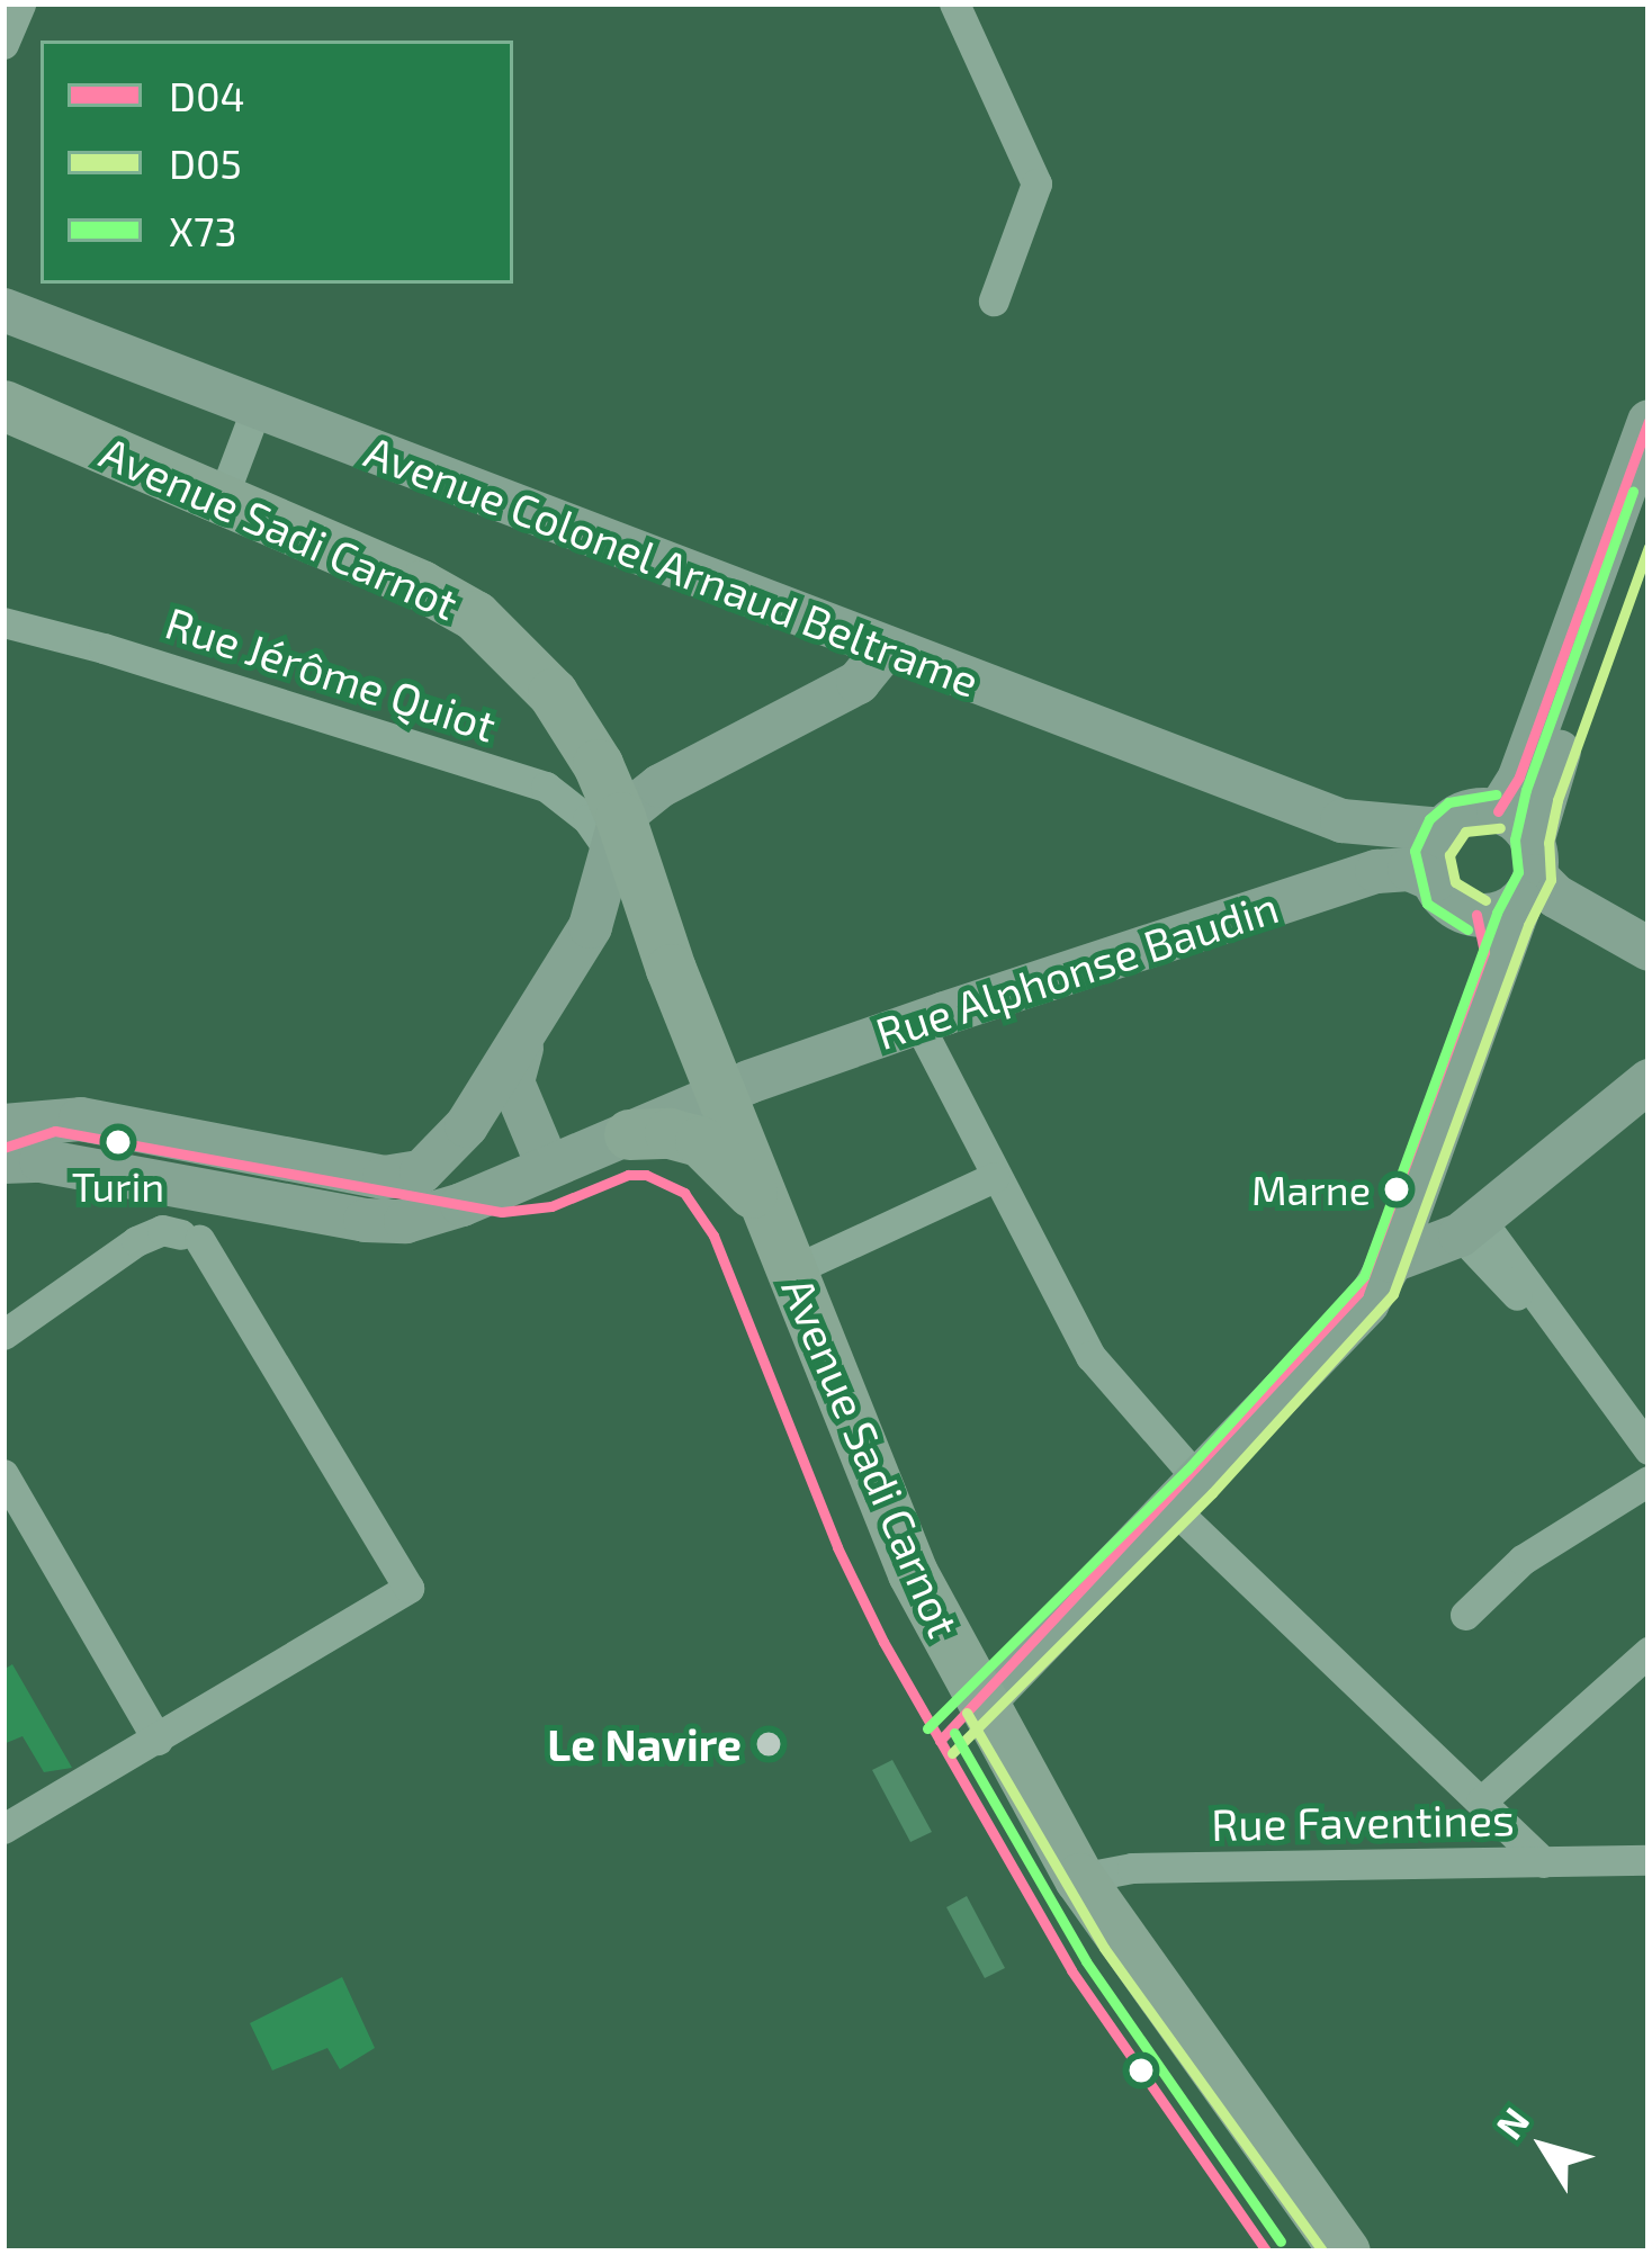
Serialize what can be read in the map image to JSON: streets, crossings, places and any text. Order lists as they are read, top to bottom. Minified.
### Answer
{"streets":{"main road":["Avenue Sadi Carnot","Avenue Colonel Arnaud Beltrame","Rue Alphonse Baudin"],"street":["Rue Jérôme Quiot","Rue Faventines"]},"crossings":[["Avenue Sadi Carnot","Rue Jérôme Quiot"],["Avenue Sadi Carnot","Rue Alphonse Baudin"],["Avenue Sadi Carnot","Rue Faventines"],["Avenue Colonel Arnaud Beltrame","Rue Alphonse Baudin"]],"places":["Turin","Marne","Le Navire"],"lines":["transit line D04","transit line X73","transit line D05"],"legend":["D04","D05","X73"],"north":"top left"}
